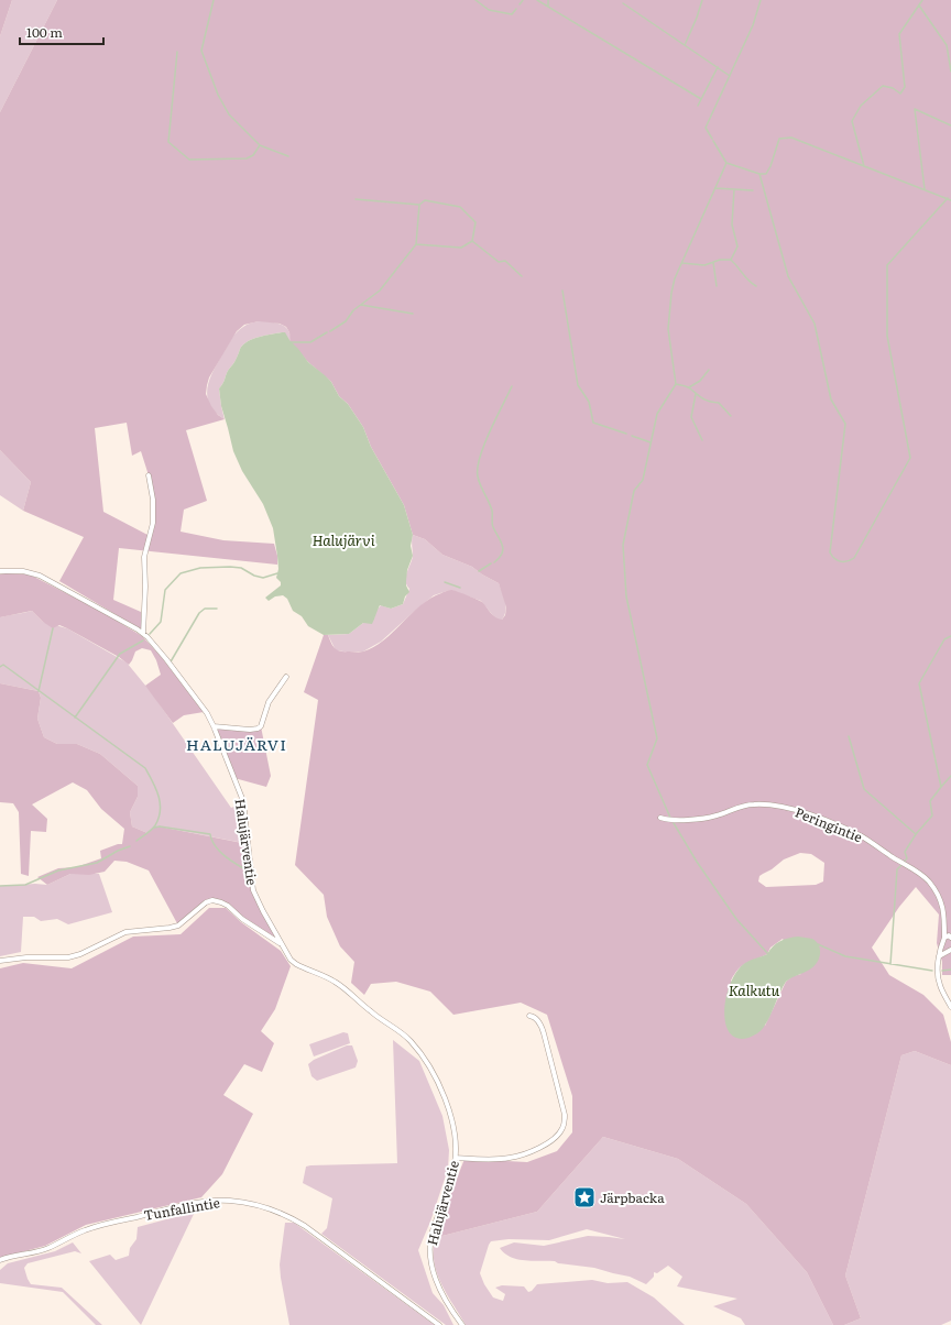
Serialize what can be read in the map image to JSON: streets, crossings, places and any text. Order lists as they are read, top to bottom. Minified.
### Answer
{"streets":{"street":["Peringintie","Halujärventie","Tunfallintie"]},"districts":["HALUJÄRVI"],"water":["Halujärvi","Kalkutu"],"places":{"place":["Järpbacka"]},"scale_bar":"100 m"}
